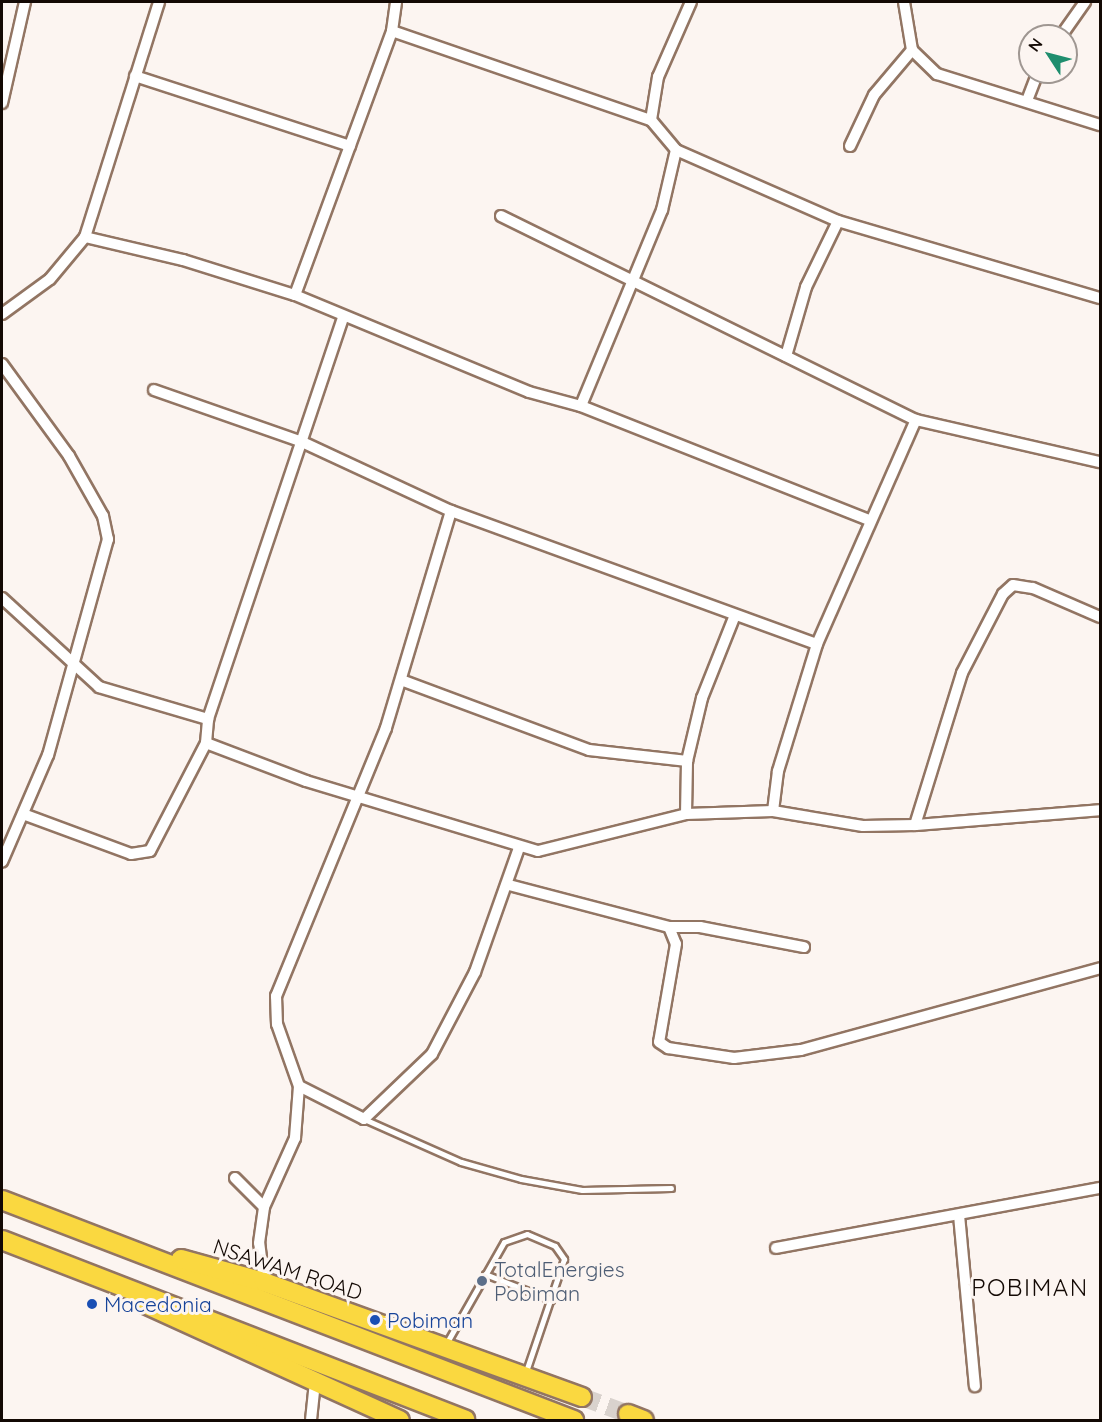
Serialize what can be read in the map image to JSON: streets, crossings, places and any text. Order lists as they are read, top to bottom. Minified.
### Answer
{"streets":{"highway":["NSAWAM ROAD"]},"districts":["POBIMAN"],"places":["TotalEnergies Pobiman","Macedonia","Pobiman"],"north":"top left"}
